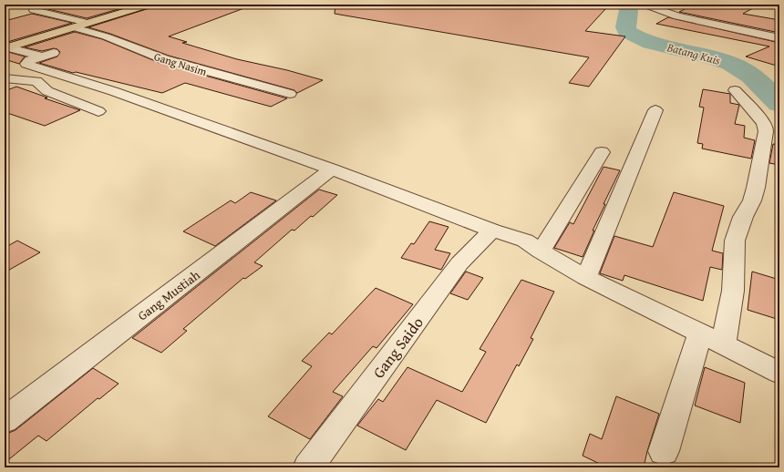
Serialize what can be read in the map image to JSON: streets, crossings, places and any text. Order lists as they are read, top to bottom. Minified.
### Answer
{"streets":{"street":["Gang Nasim","Gang Mustiah","Gang Saido"]},"water":["Batang Kuis"]}
